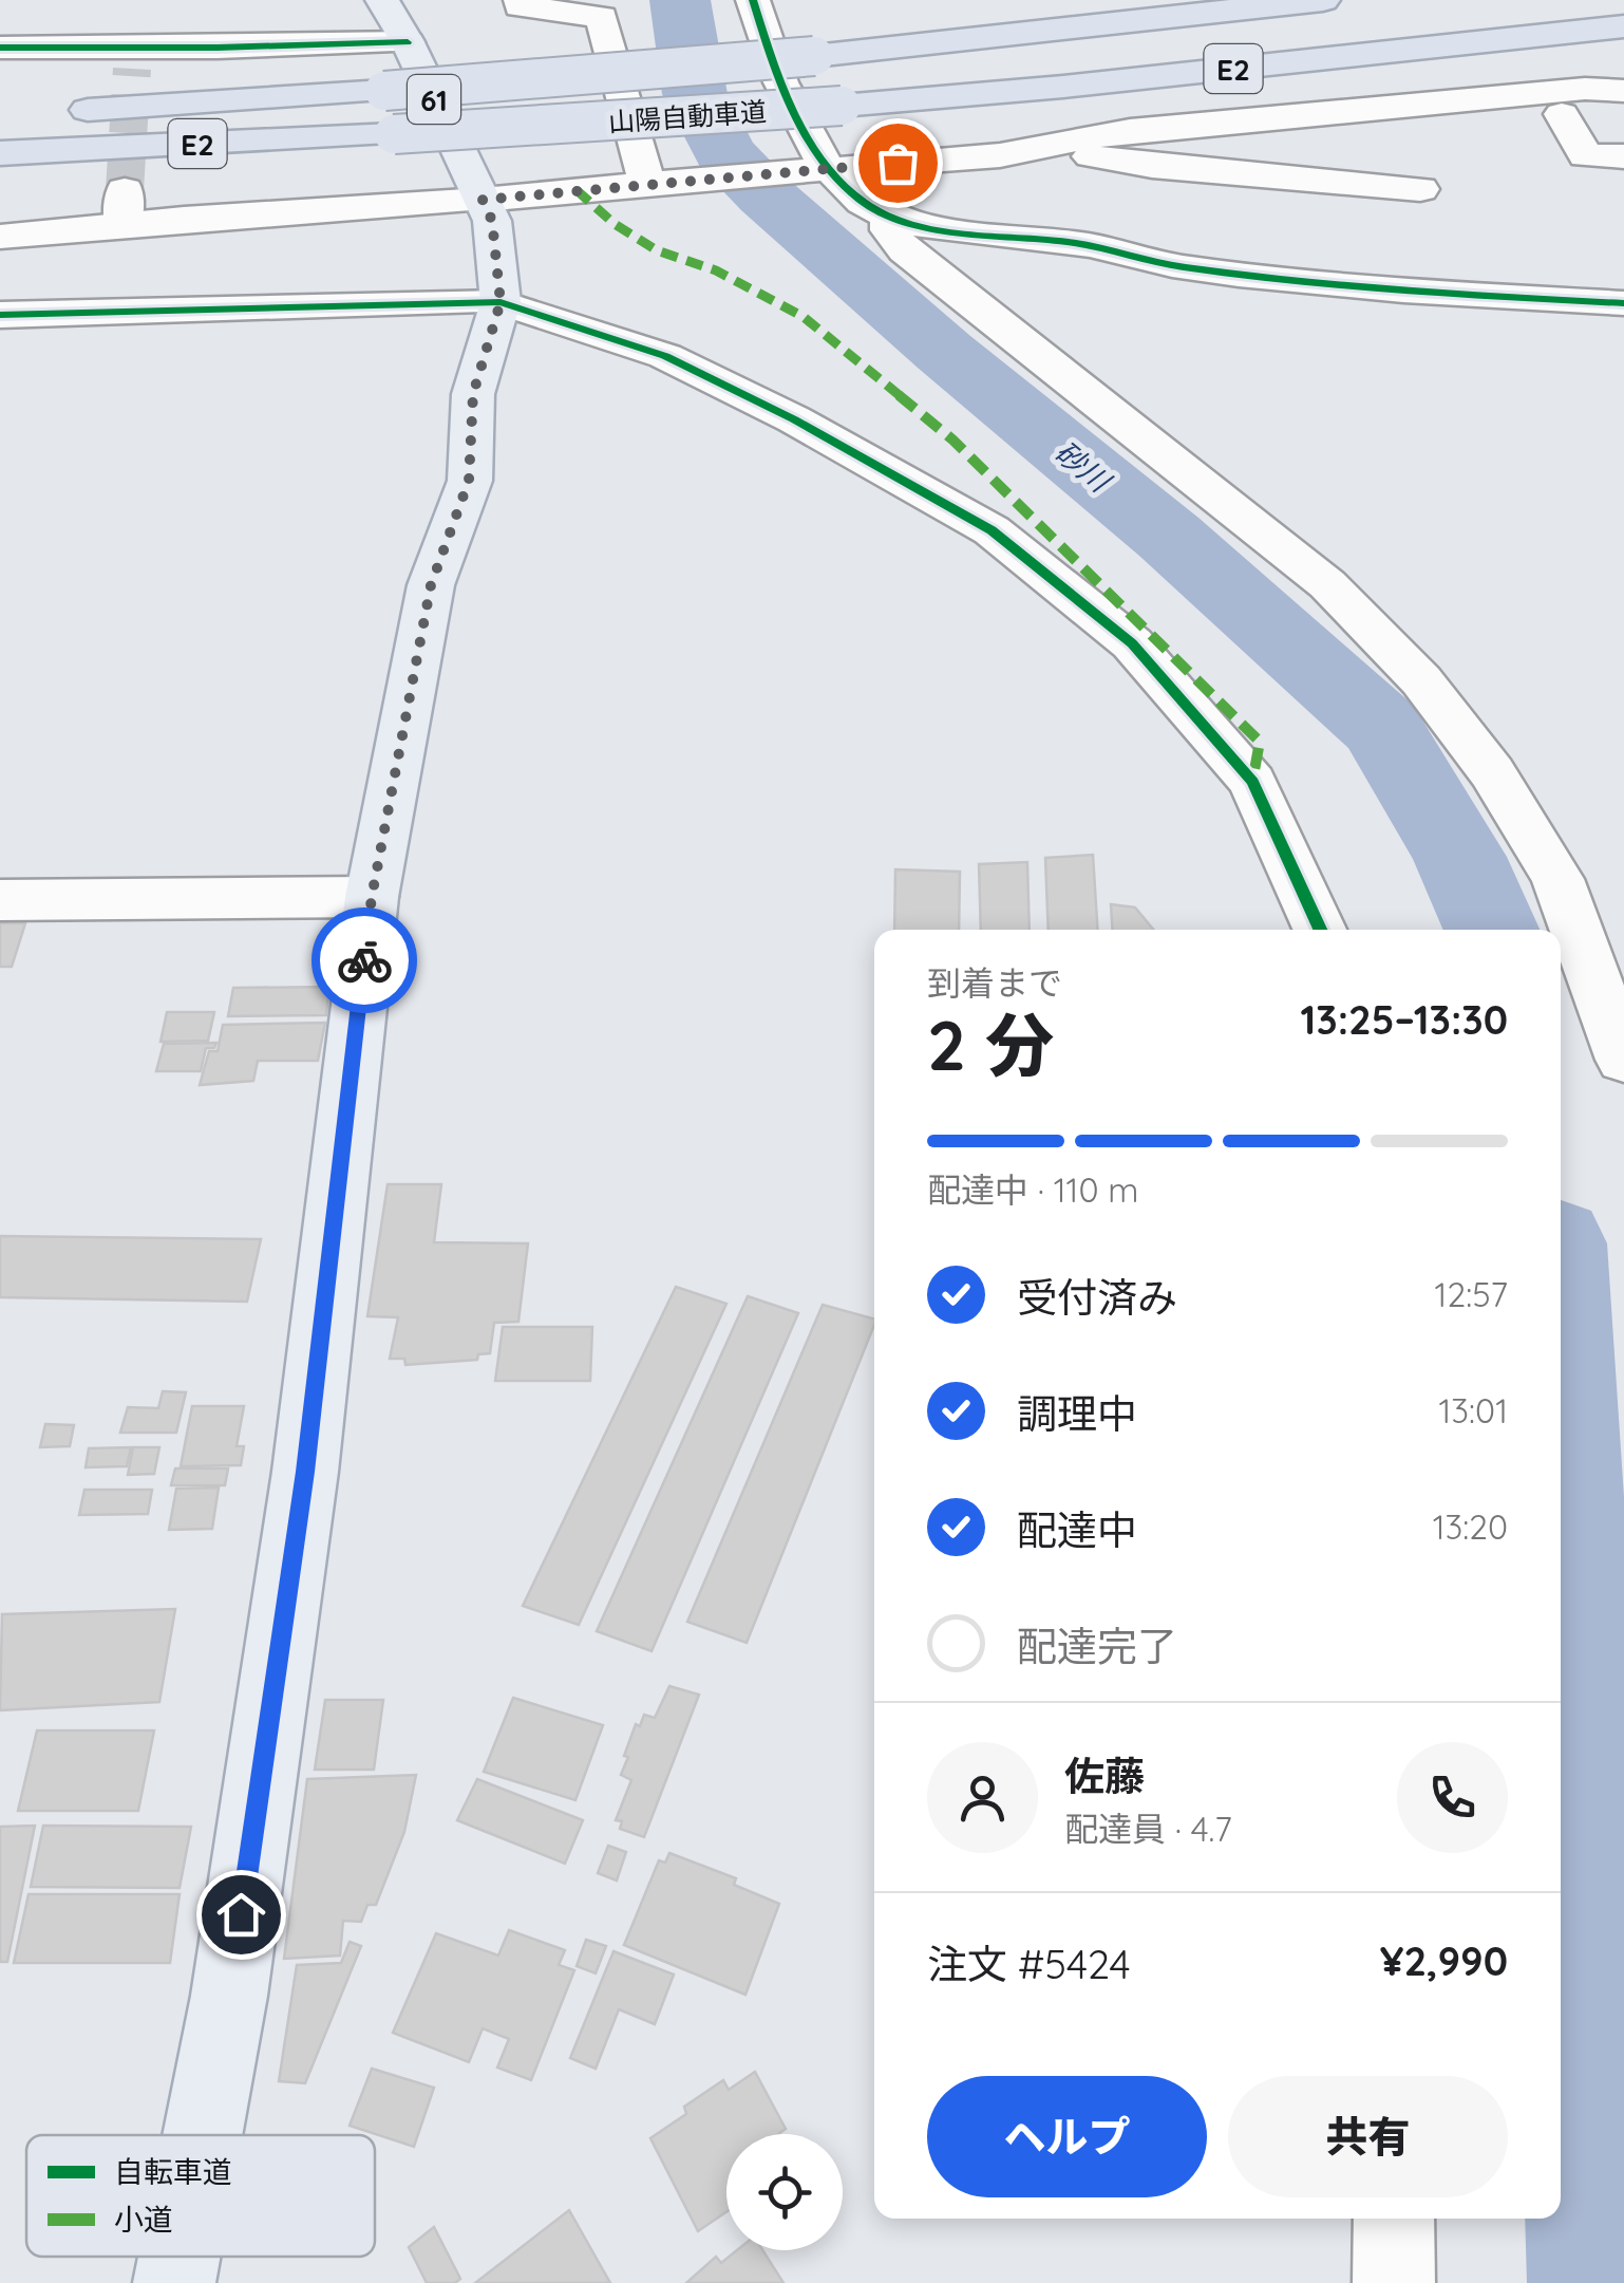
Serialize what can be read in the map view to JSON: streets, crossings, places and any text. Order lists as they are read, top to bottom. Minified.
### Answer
{"streets":{"highway":["E2","山陽自動車道"],"main road":["61"]},"water":["砂川"],"legend":["自転車道","小道"],"page":{"heading":["2 分","到着まで","13:25–13:30"],"panel":["佐藤","配達員 · 4.7","注文 #5424","¥2,990"],"bar":"配達中 · 110 m","list":[["受付済み","12:57"],["調理中","13:01"],["配達中","13:20"],"配達完了"],"buttons":["ヘルプ","共有"]}}
